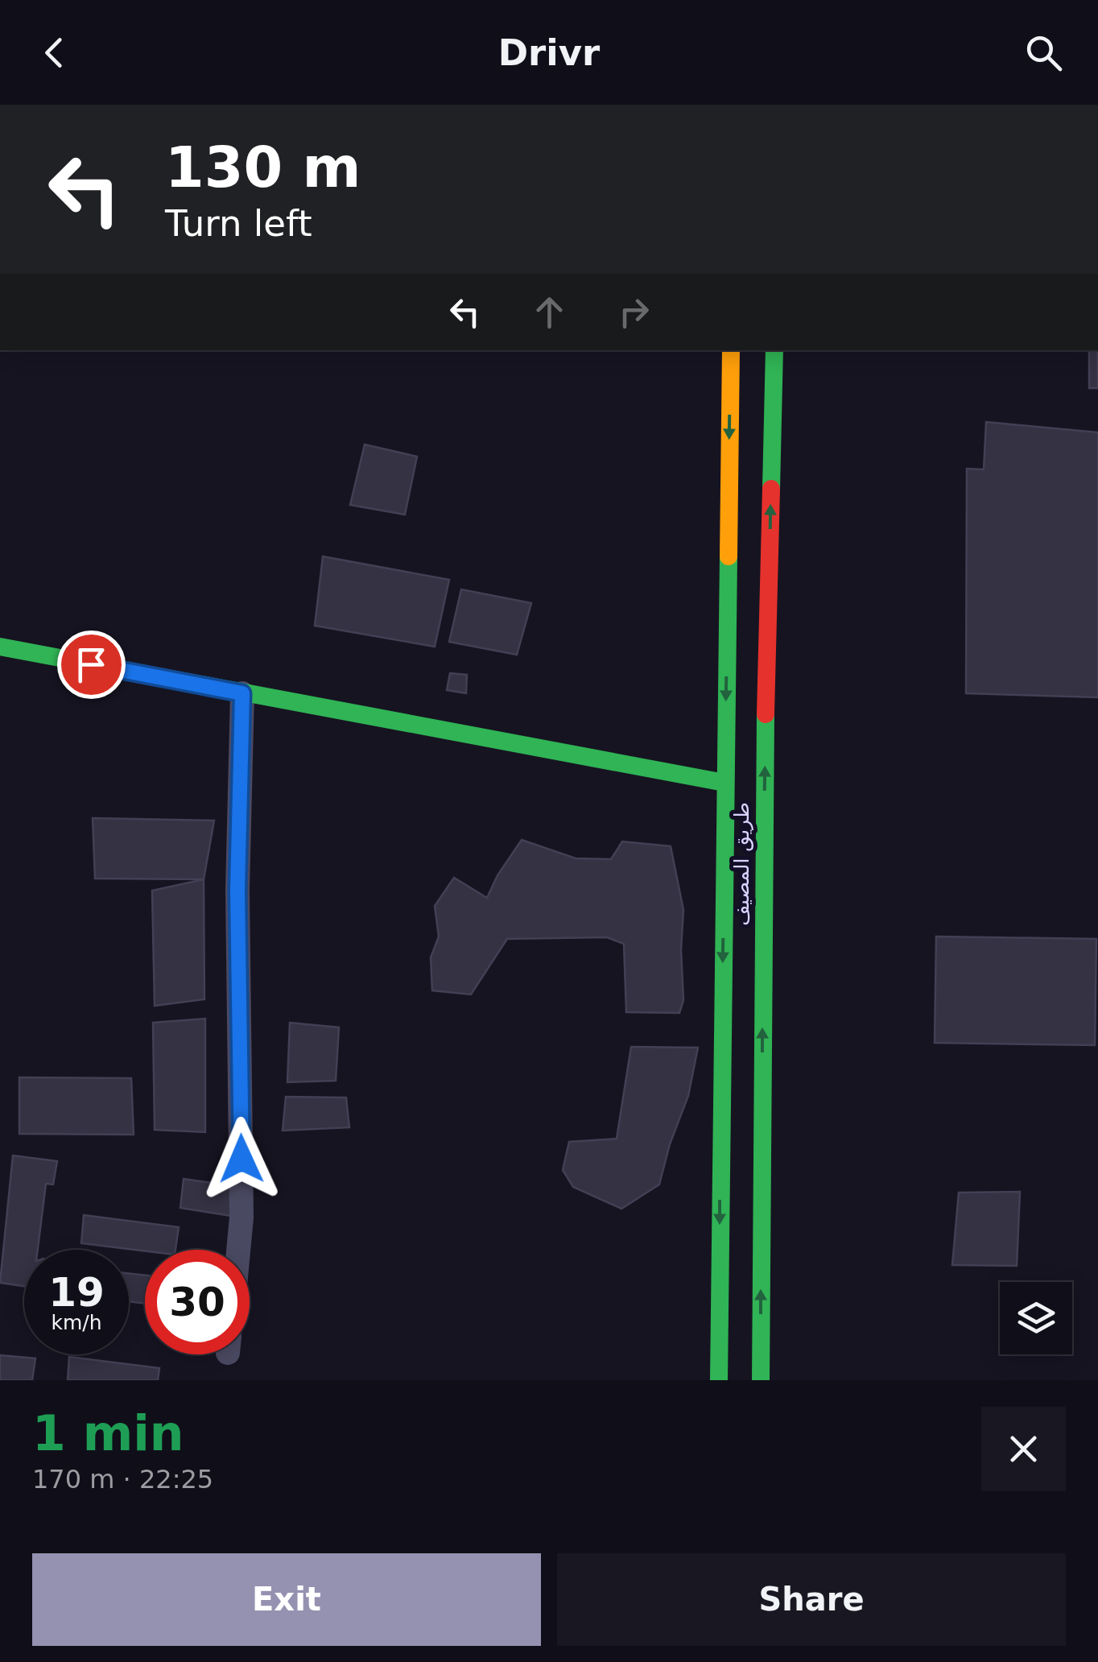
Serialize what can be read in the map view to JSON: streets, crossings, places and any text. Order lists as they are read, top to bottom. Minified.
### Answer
{"streets":{"main road":["طريق المصيف"]},"page":{"header":"Drivr","turn":["130 m","Turn left"],"speed":"19 km/h","limit":"30","heading":["1 min","170 m · 22:25"],"buttons":["Exit","Share"]}}
